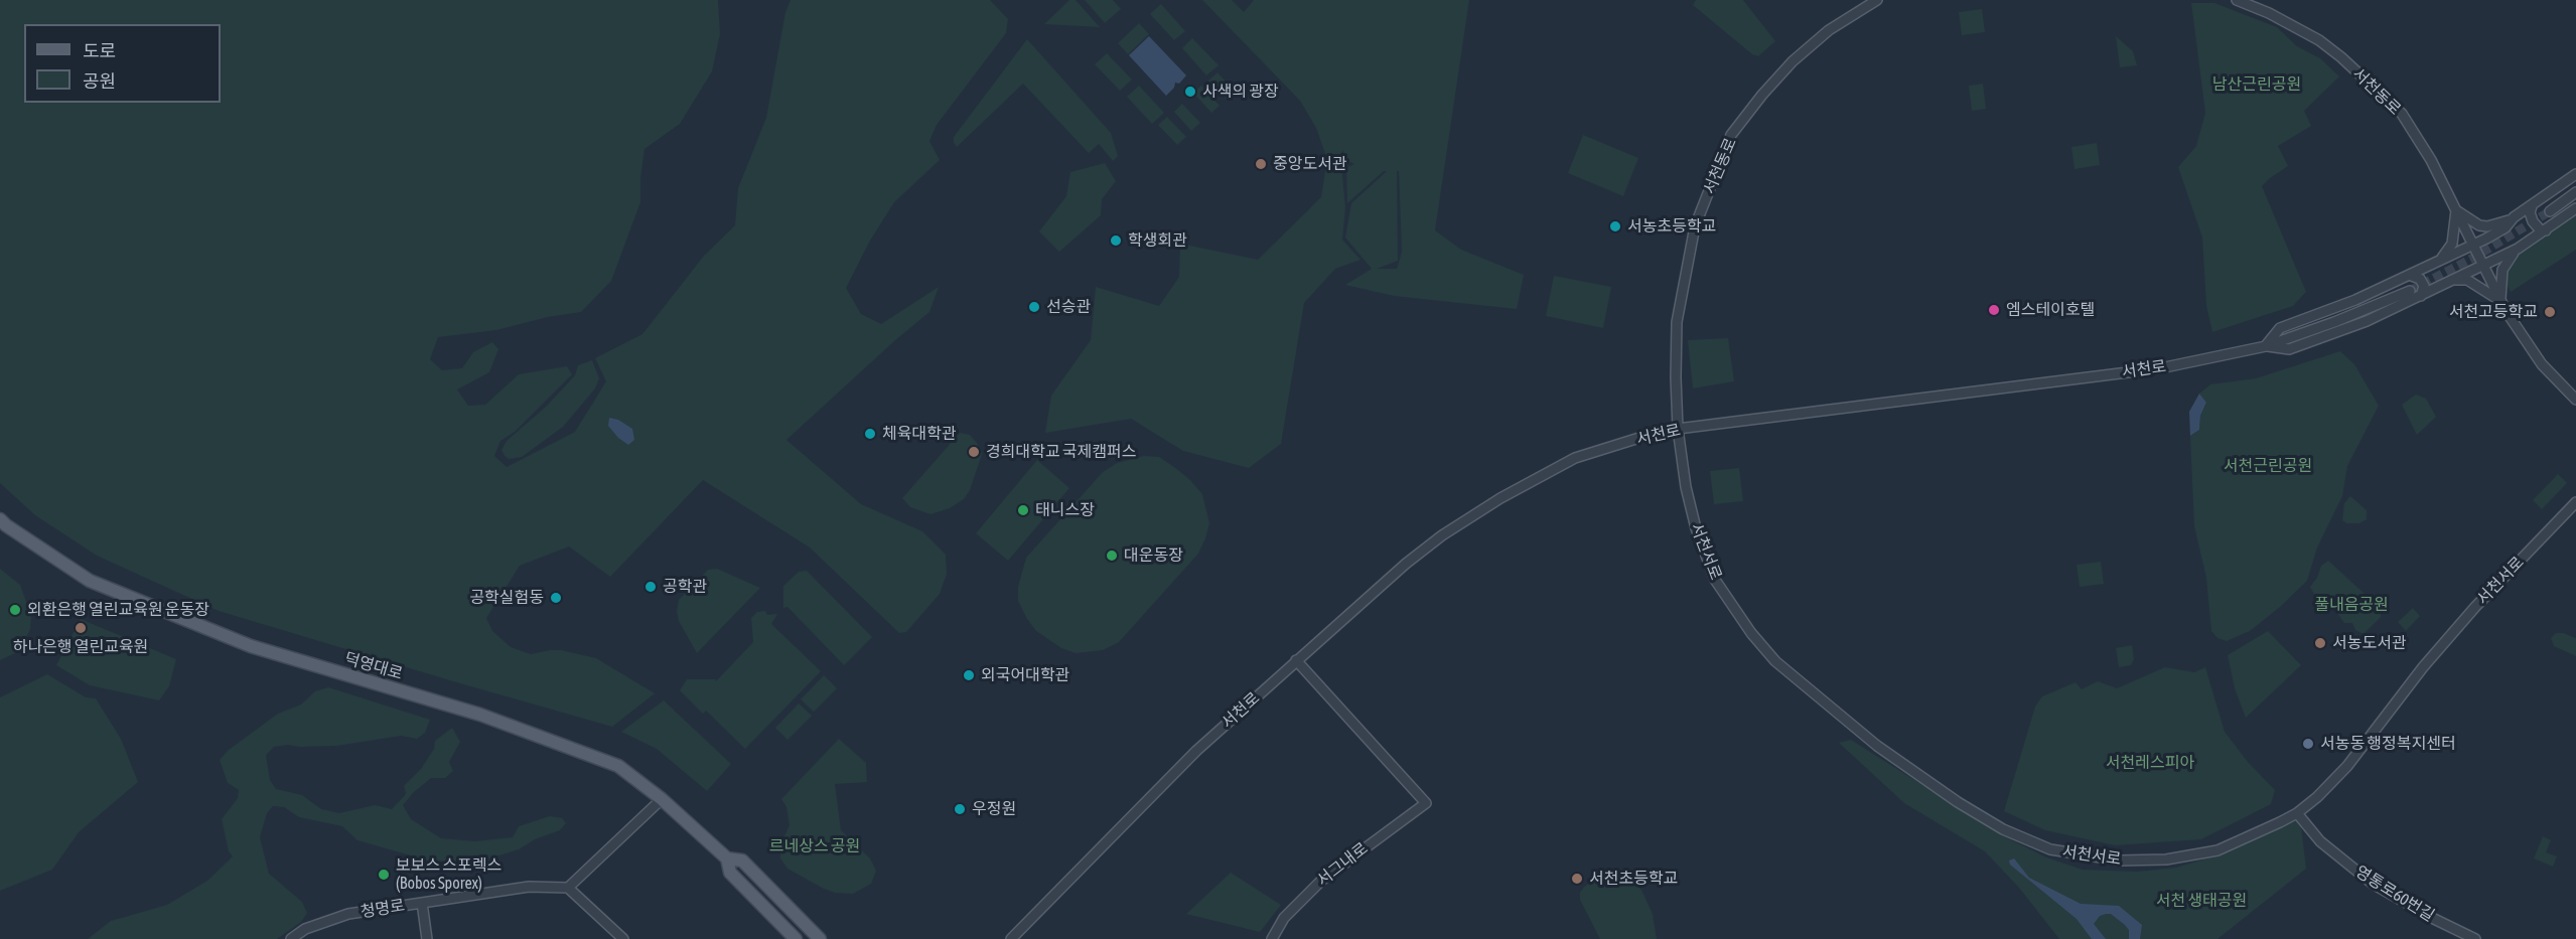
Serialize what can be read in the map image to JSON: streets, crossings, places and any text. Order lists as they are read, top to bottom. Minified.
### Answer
{"streets":{"main road":["덕영대로"],"street":["서천동로","서천로","서천서로","서그내로","영통로60번길","청명로"]},"crossings":[["서천동로","서천로"],["서천동로","서천서로"],["서천로","서천서로"],["서천로","서그내로"],["서천서로","영통로60번길"]],"parks":["남산근린공원","서천근린공원","풀내음공원","서천레스피아","르네상스 공원","서천 생태공원"],"places":["사색의 광장","중앙도서관","서농초등학교","학생회관","선승관","엠스테이호텔","서천고등학교","체육대학관","경희대학교 국제캠퍼스","태니스장","대운동장","공학관","공학실험동","외환은행 열린교육원 운동장","하나은행 열린교육원","서농도서관","외국어대학관","서농동 행정복지센터","우정원","보보스 스포렉스 (Bobos Sporex)","서천초등학교"],"legend":["도로","공원"]}
